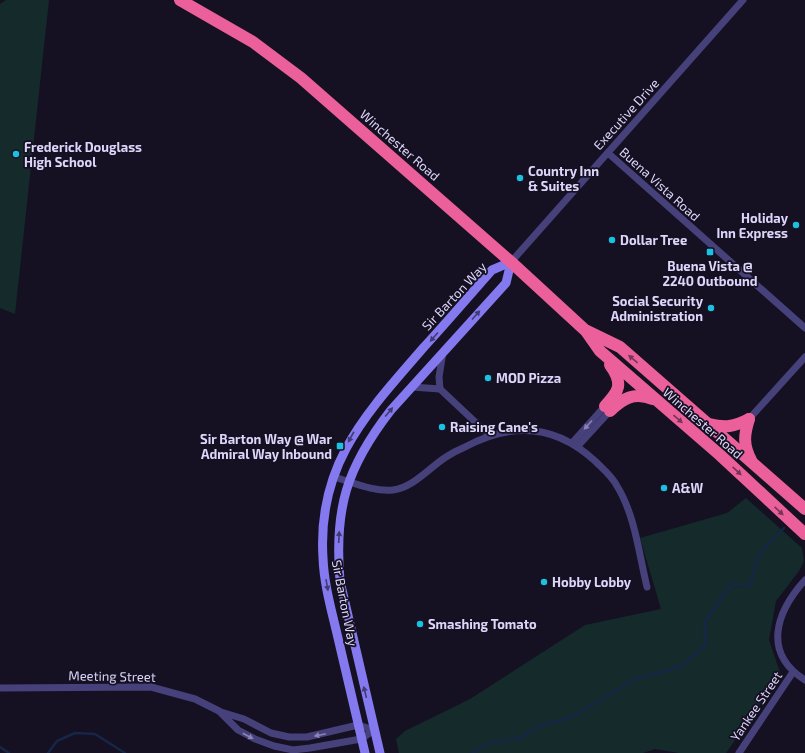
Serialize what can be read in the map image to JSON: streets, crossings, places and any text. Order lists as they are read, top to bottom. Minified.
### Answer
{"streets":{"highway":["Winchester Road"],"main road":["Sir Barton Way"],"street":["Executive Drive","Buena Vista Road","Meeting Street","Yankee Street"]},"crossings":[["Executive Drive","Winchester Road"],["Executive Drive","Buena Vista Road"],["Executive Drive","Sir Barton Way"],["Winchester Road","Sir Barton Way"],["Sir Barton Way","Meeting Street"]],"places":{"other":["Frederick Douglass High School","Country Inn & Suites","Holiday Inn Express","Dollar Tree","Social Security Administration","MOD Pizza","Raising Cane's","A&W","Hobby Lobby","Smashing Tomato"],"transit":["Buena Vista @ 2240 Outbound","Sir Barton Way @ War Admiral Way Inbound"]}}
